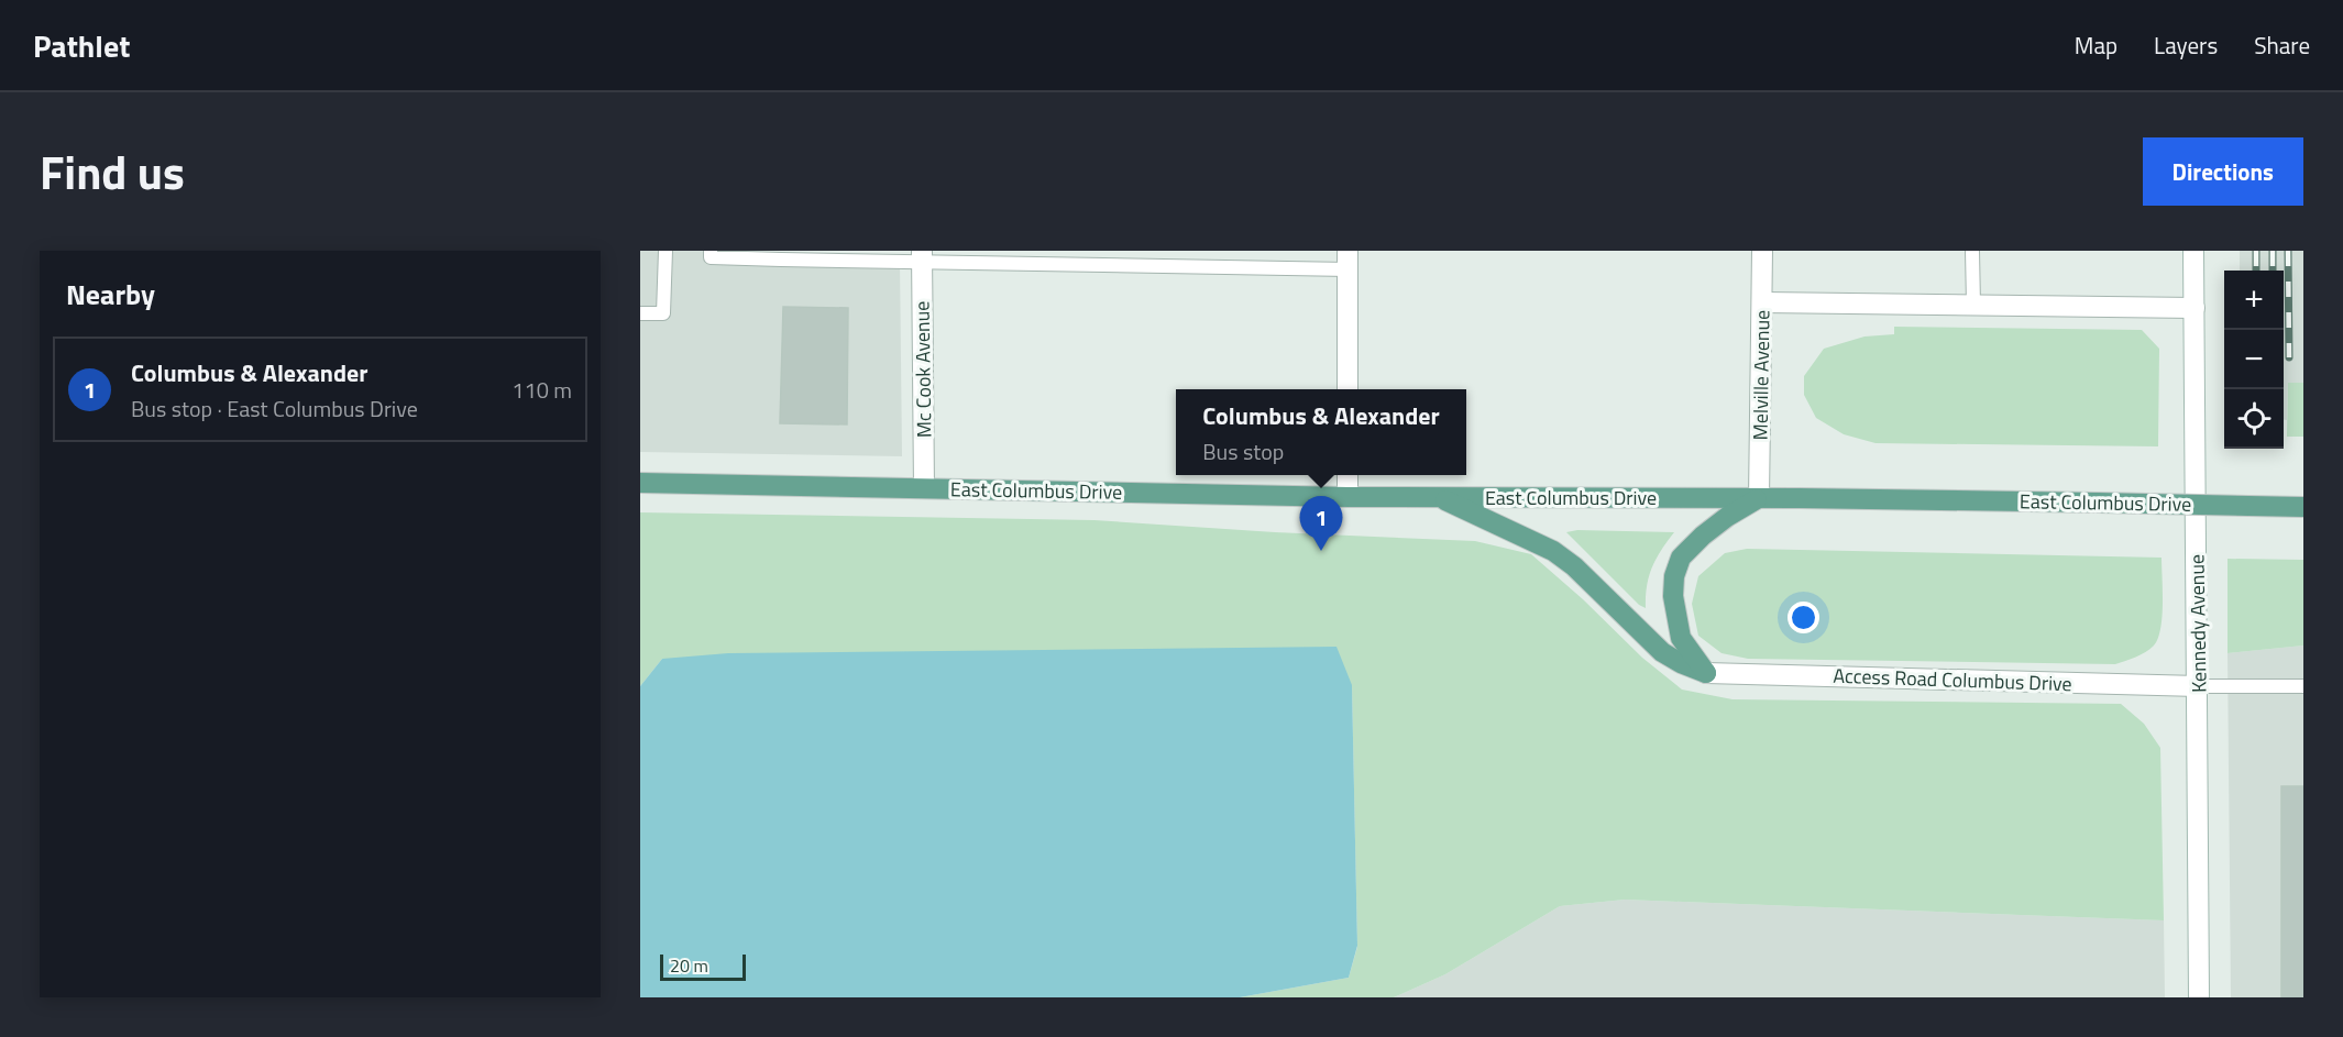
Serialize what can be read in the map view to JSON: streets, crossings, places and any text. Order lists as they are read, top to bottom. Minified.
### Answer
{"streets":{"main road":["East Columbus Drive"],"street":["Mc Cook Avenue","Melville Avenue","Kennedy Avenue","Access Road Columbus Drive"]},"crossings":[["Mc Cook Avenue","East Columbus Drive"],["Melville Avenue","East Columbus Drive"],["Kennedy Avenue","Access Road Columbus Drive"]],"scale_bar":"20 m","page":{"header":"Pathlet","nav":["Map","Layers","Share"],"title":"Find us","buttons":"Directions","heading":"Nearby","map_buttons":["+","−"],"list":[{"mark":"1","name":"Columbus & Alexander","note":"Bus stop · East Columbus Drive","value":"110 m"}],"popup":["Columbus & Alexander","Bus stop"],"pins":"1","scale":"20 m"}}
